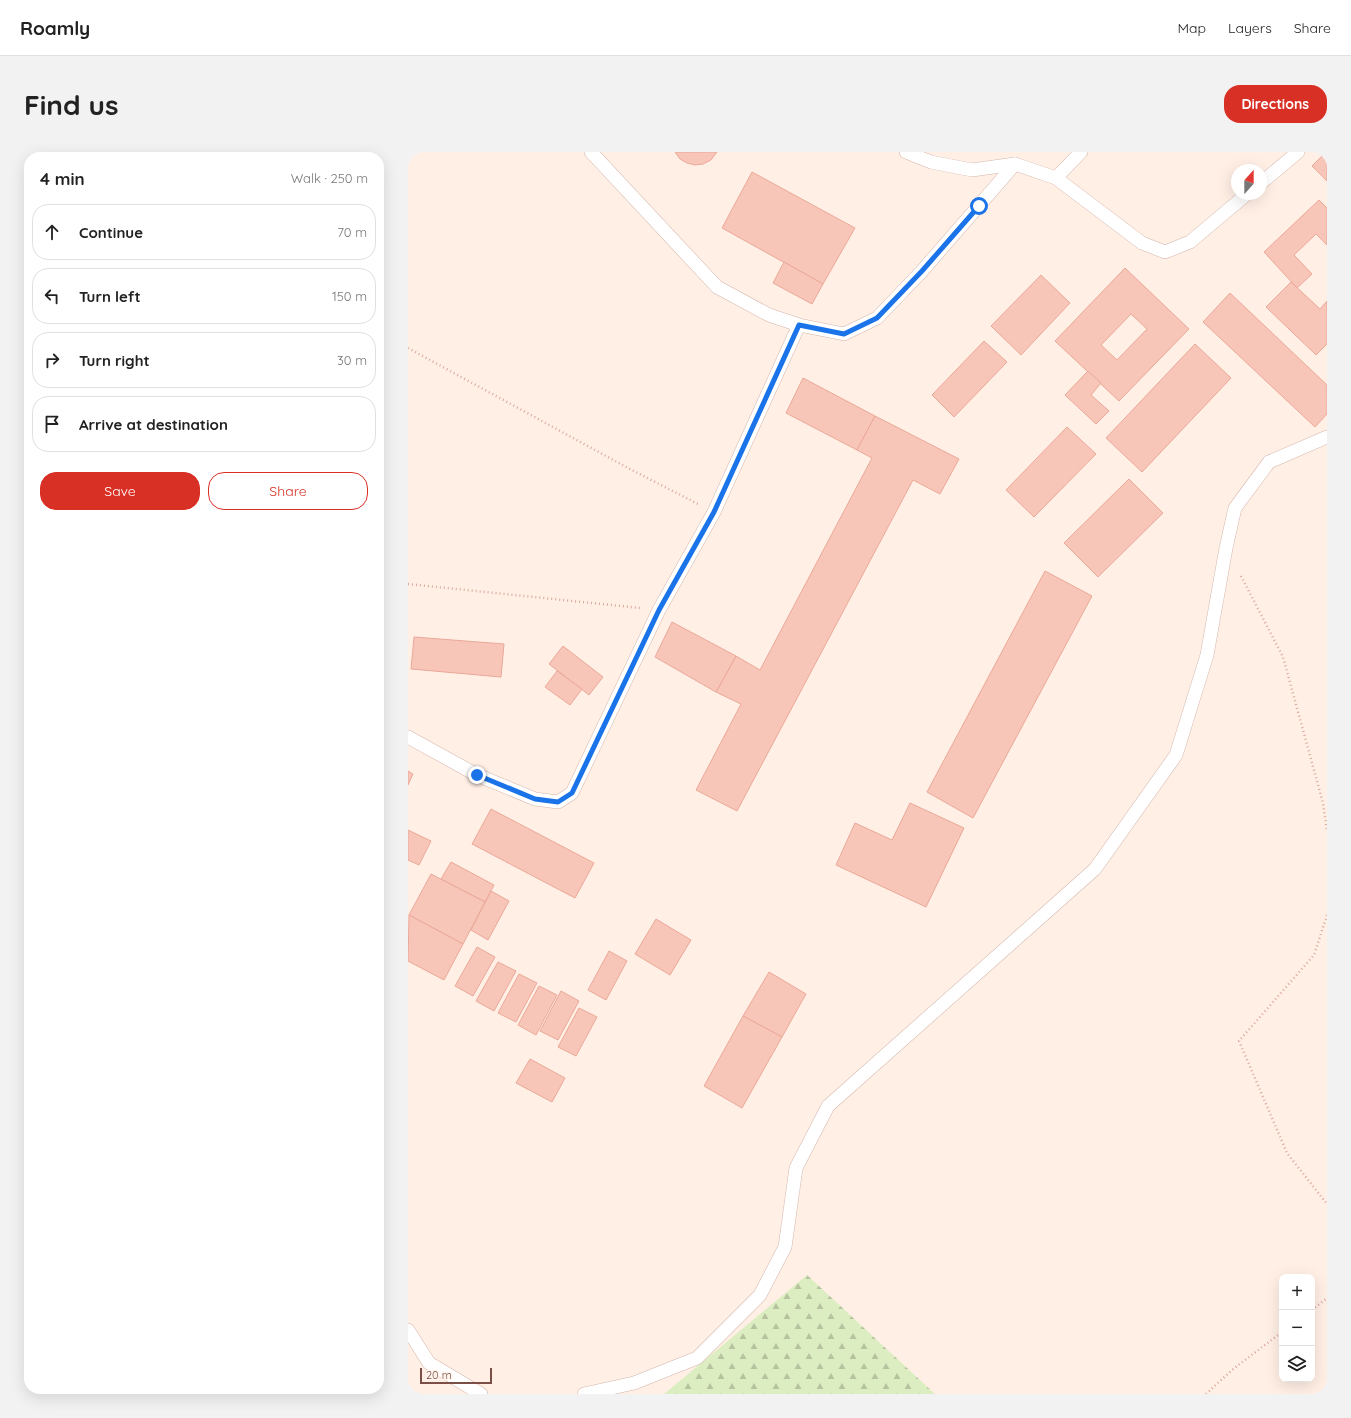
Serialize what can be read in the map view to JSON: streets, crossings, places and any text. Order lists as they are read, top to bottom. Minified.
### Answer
{"scale_bar":"20 m","north":"top","page":{"header":"Roamly","nav":["Map","Layers","Share"],"buttons":["Directions",["Save","Share"]],"title":"Find us","heading":["4 min","Walk · 250 m"],"list":[["Continue","70 m"],["Turn left","150 m"],["Turn right","30 m"],"Arrive at destination"],"map_buttons":["+","−"],"scale":"20 m"}}
